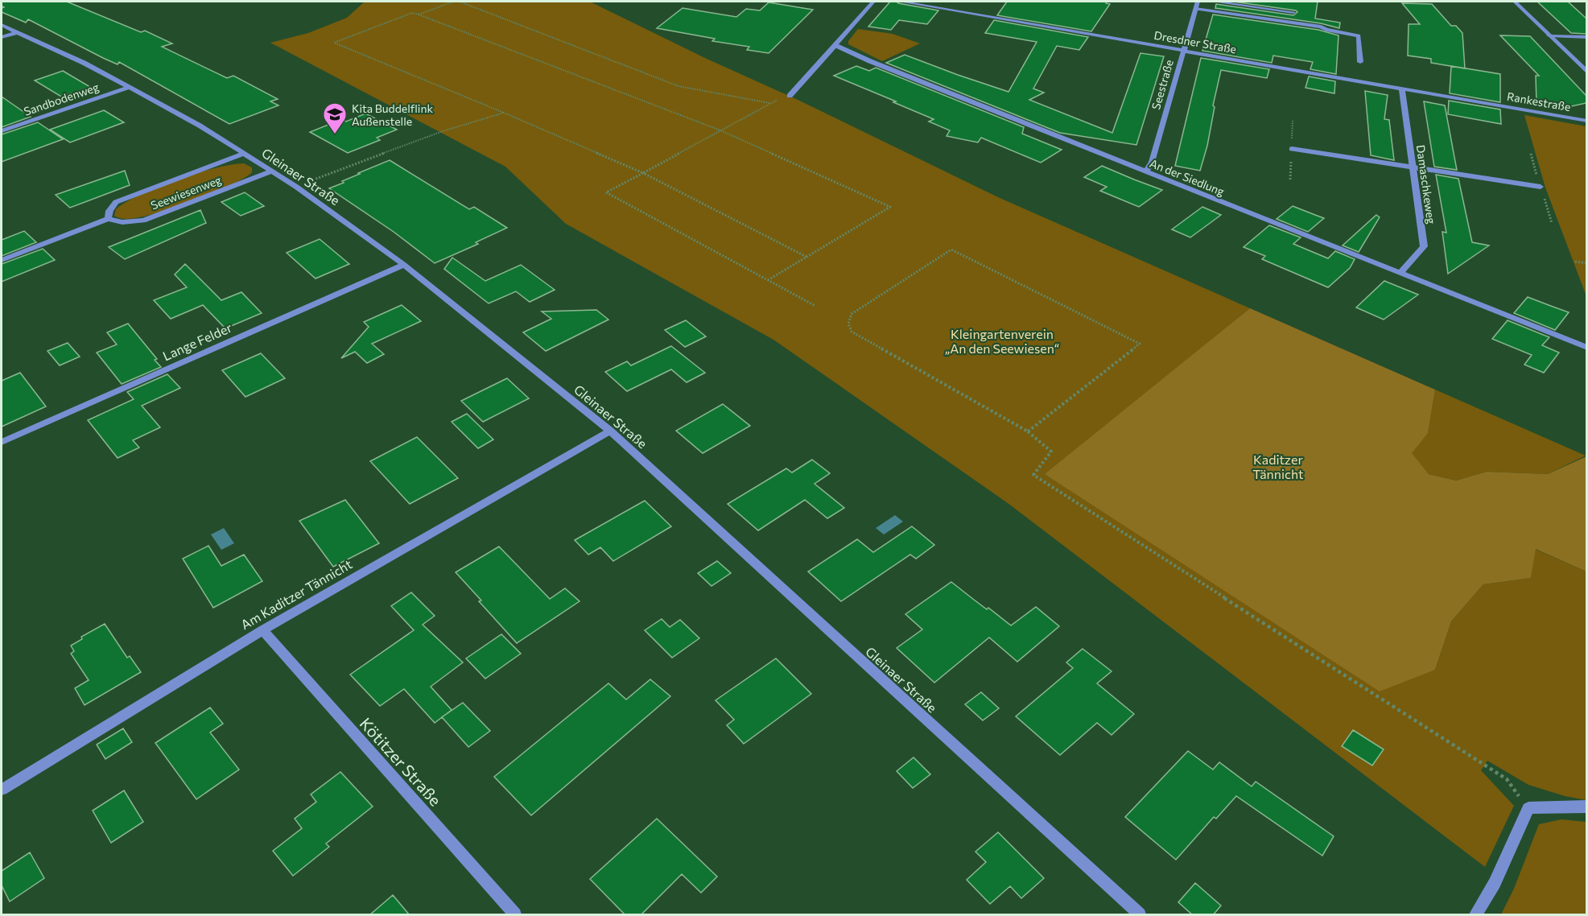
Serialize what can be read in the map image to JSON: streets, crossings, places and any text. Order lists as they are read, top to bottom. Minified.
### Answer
{"streets":{"street":["Dresdner Straße","Seestraße","Sandbodenweg","Rankestraße","Gleinaer Straße","An der Siedlung","Damaschkeweg","Seewiesenweg","Lange Felder","Am Kaditzer Tännicht","Kötitzer Straße"]},"crossings":[["Dresdner Straße","Seestraße"],["Dresdner Straße","Rankestraße"],["Dresdner Straße","Damaschkeweg"],["Seestraße","An der Siedlung"],["Sandbodenweg","Gleinaer Straße"],["Gleinaer Straße","Seewiesenweg"],["Gleinaer Straße","Lange Felder"],["Gleinaer Straße","Am Kaditzer Tännicht"],["An der Siedlung","Damaschkeweg"],["Am Kaditzer Tännicht","Kötitzer Straße"]],"parks":["Kleingartenverein „An den Seewiesen“","Kaditzer Tännicht"],"places":{"school or university":["Kita Buddelflink Außenstelle"]}}
